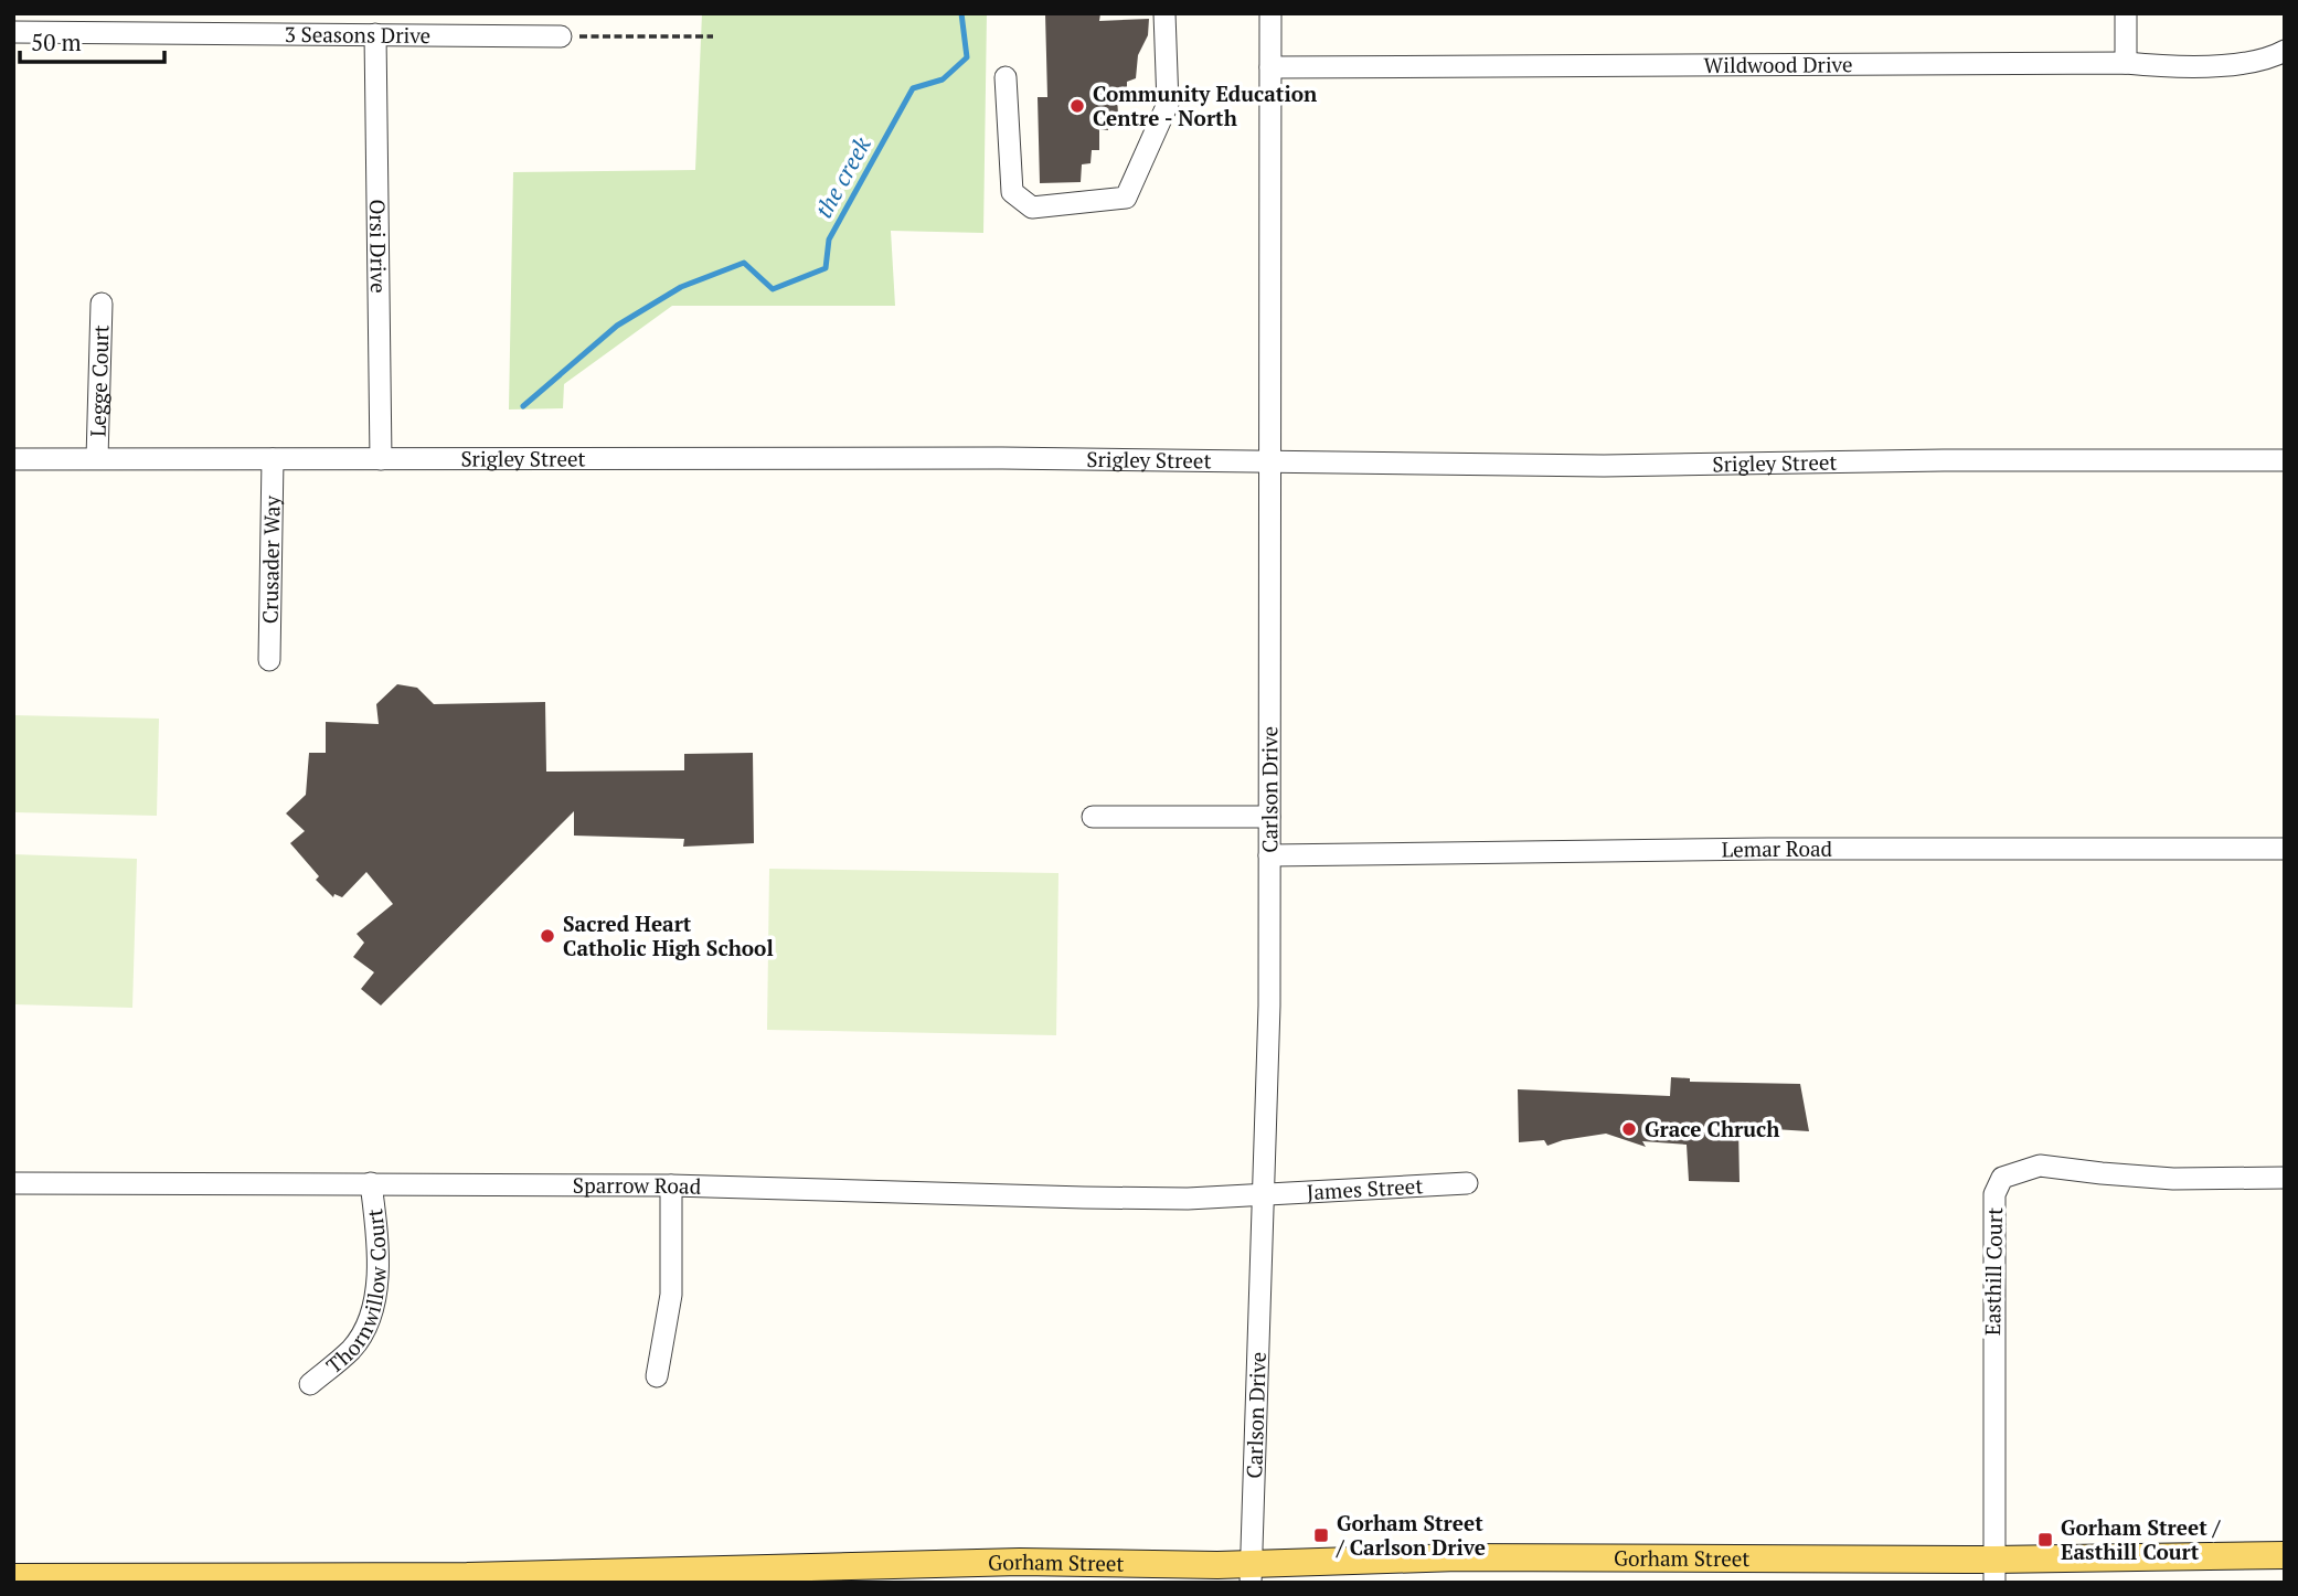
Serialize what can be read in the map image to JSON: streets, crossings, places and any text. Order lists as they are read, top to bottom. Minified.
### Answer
{"streets":{"main road":["Gorham Street"],"street":["3 Seasons Drive","Wildwood Drive","Orsi Drive","Legge Court","Srigley Street","Crusader Way","Carlson Drive","Lemar Road","Sparrow Road","James Street","Easthill Court","Thornwillow Court"]},"crossings":[["3 Seasons Drive","Orsi Drive"],["Wildwood Drive","Carlson Drive"],["Orsi Drive","Srigley Street"],["Legge Court","Srigley Street"],["Srigley Street","Crusader Way"],["Srigley Street","Carlson Drive"],["Carlson Drive","Lemar Road"],["Carlson Drive","Sparrow Road"],["Carlson Drive","James Street"],["Carlson Drive","Gorham Street"],["Sparrow Road","James Street"],["Sparrow Road","Thornwillow Court"],["Easthill Court","Gorham Street"]],"water":["the creek"],"places":{"other":["Community Education Centre - North","Sacred Heart Catholic High School","Grace Chruch"],"transit":["Gorham Street / Carlson Drive","Gorham Street / Easthill Court"]},"scale_bar":"50 m"}
